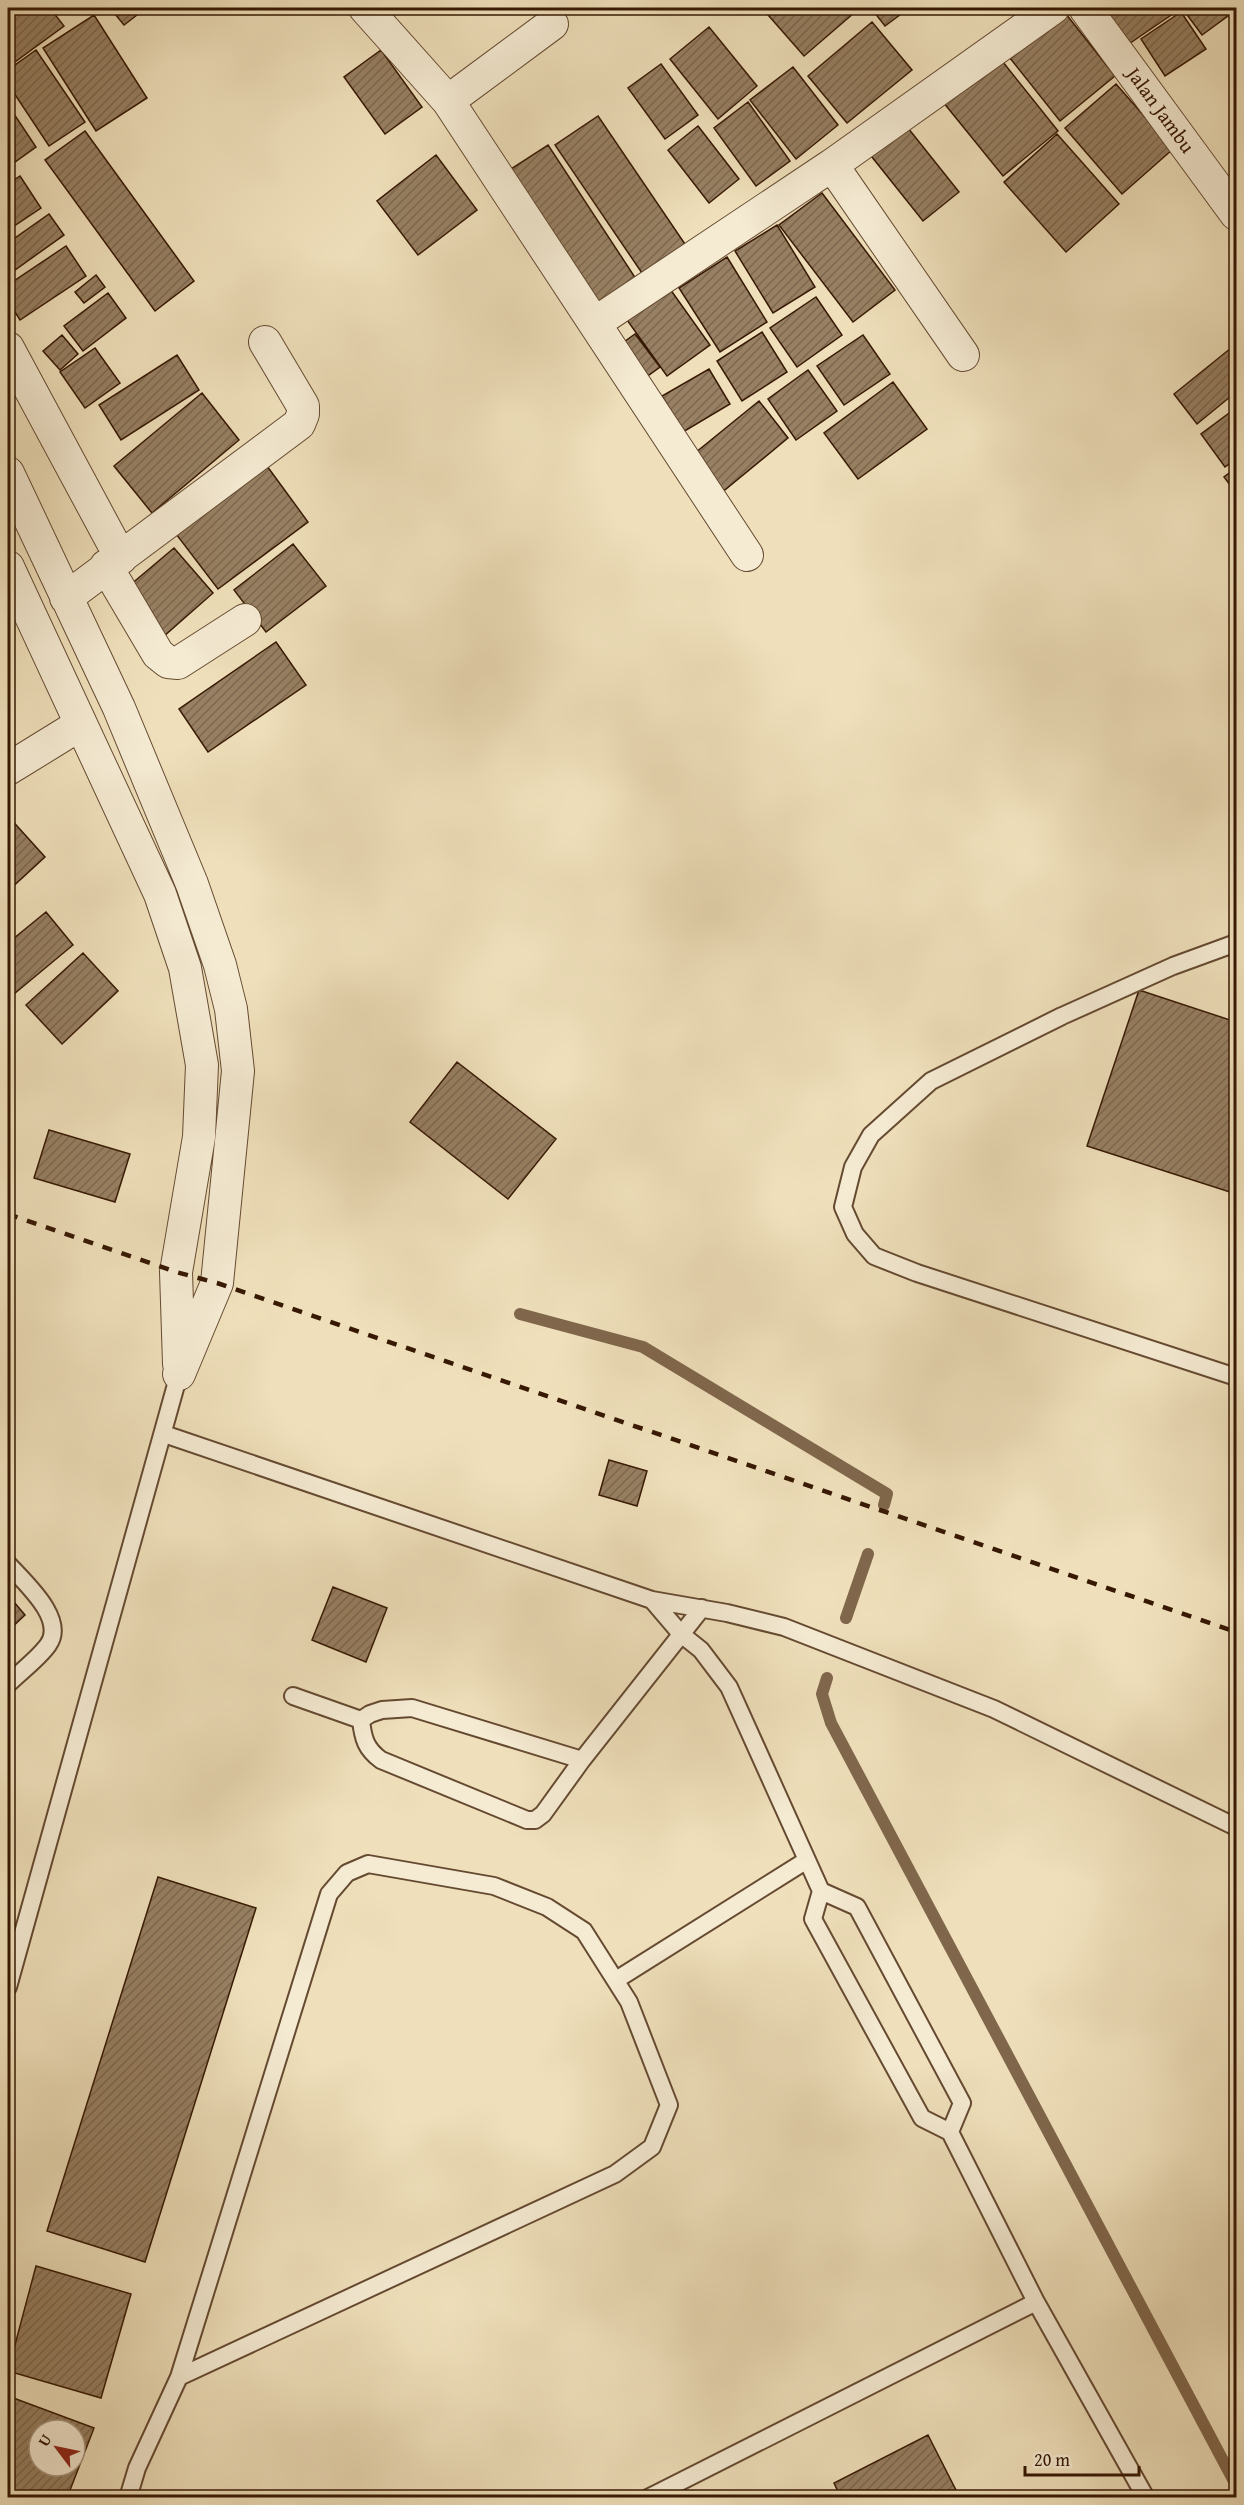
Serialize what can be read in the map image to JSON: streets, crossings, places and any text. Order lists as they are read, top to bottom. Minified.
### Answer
{"streets":{"street":["Jalan Jambu"]},"scale_bar":"20 m","north":"top left"}
